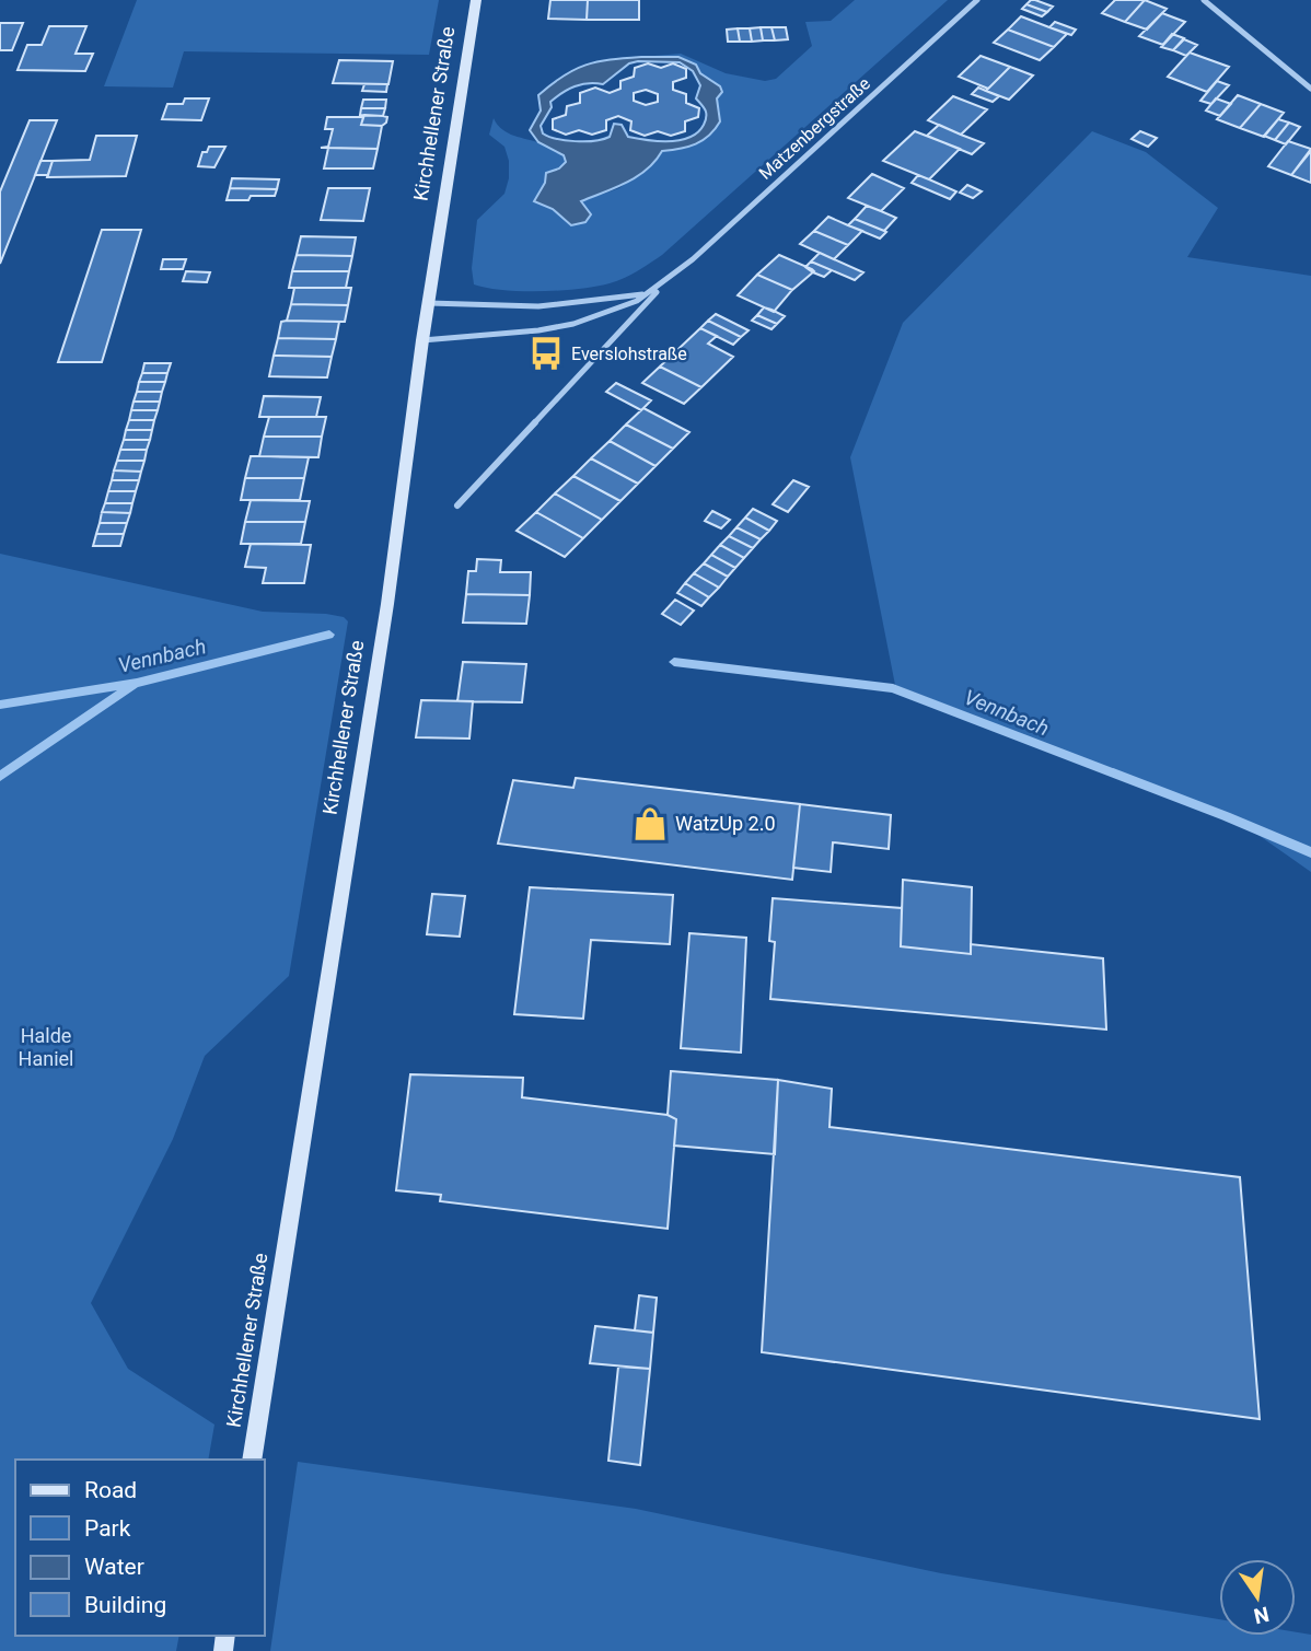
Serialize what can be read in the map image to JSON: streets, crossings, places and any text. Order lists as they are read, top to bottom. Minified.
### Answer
{"streets":{"main road":["Kirchhellener Straße"],"street":["Matzenbergstraße"]},"crossings":[["Kirchhellener Straße","Matzenbergstraße"]],"water":["Vennbach"],"parks":["Halde Haniel"],"places":{"bus stop":["Everslohstraße"],"shop":["WatzUp 2.0"]},"legend":["Road","Park","Water","Building"],"north":"bottom"}
